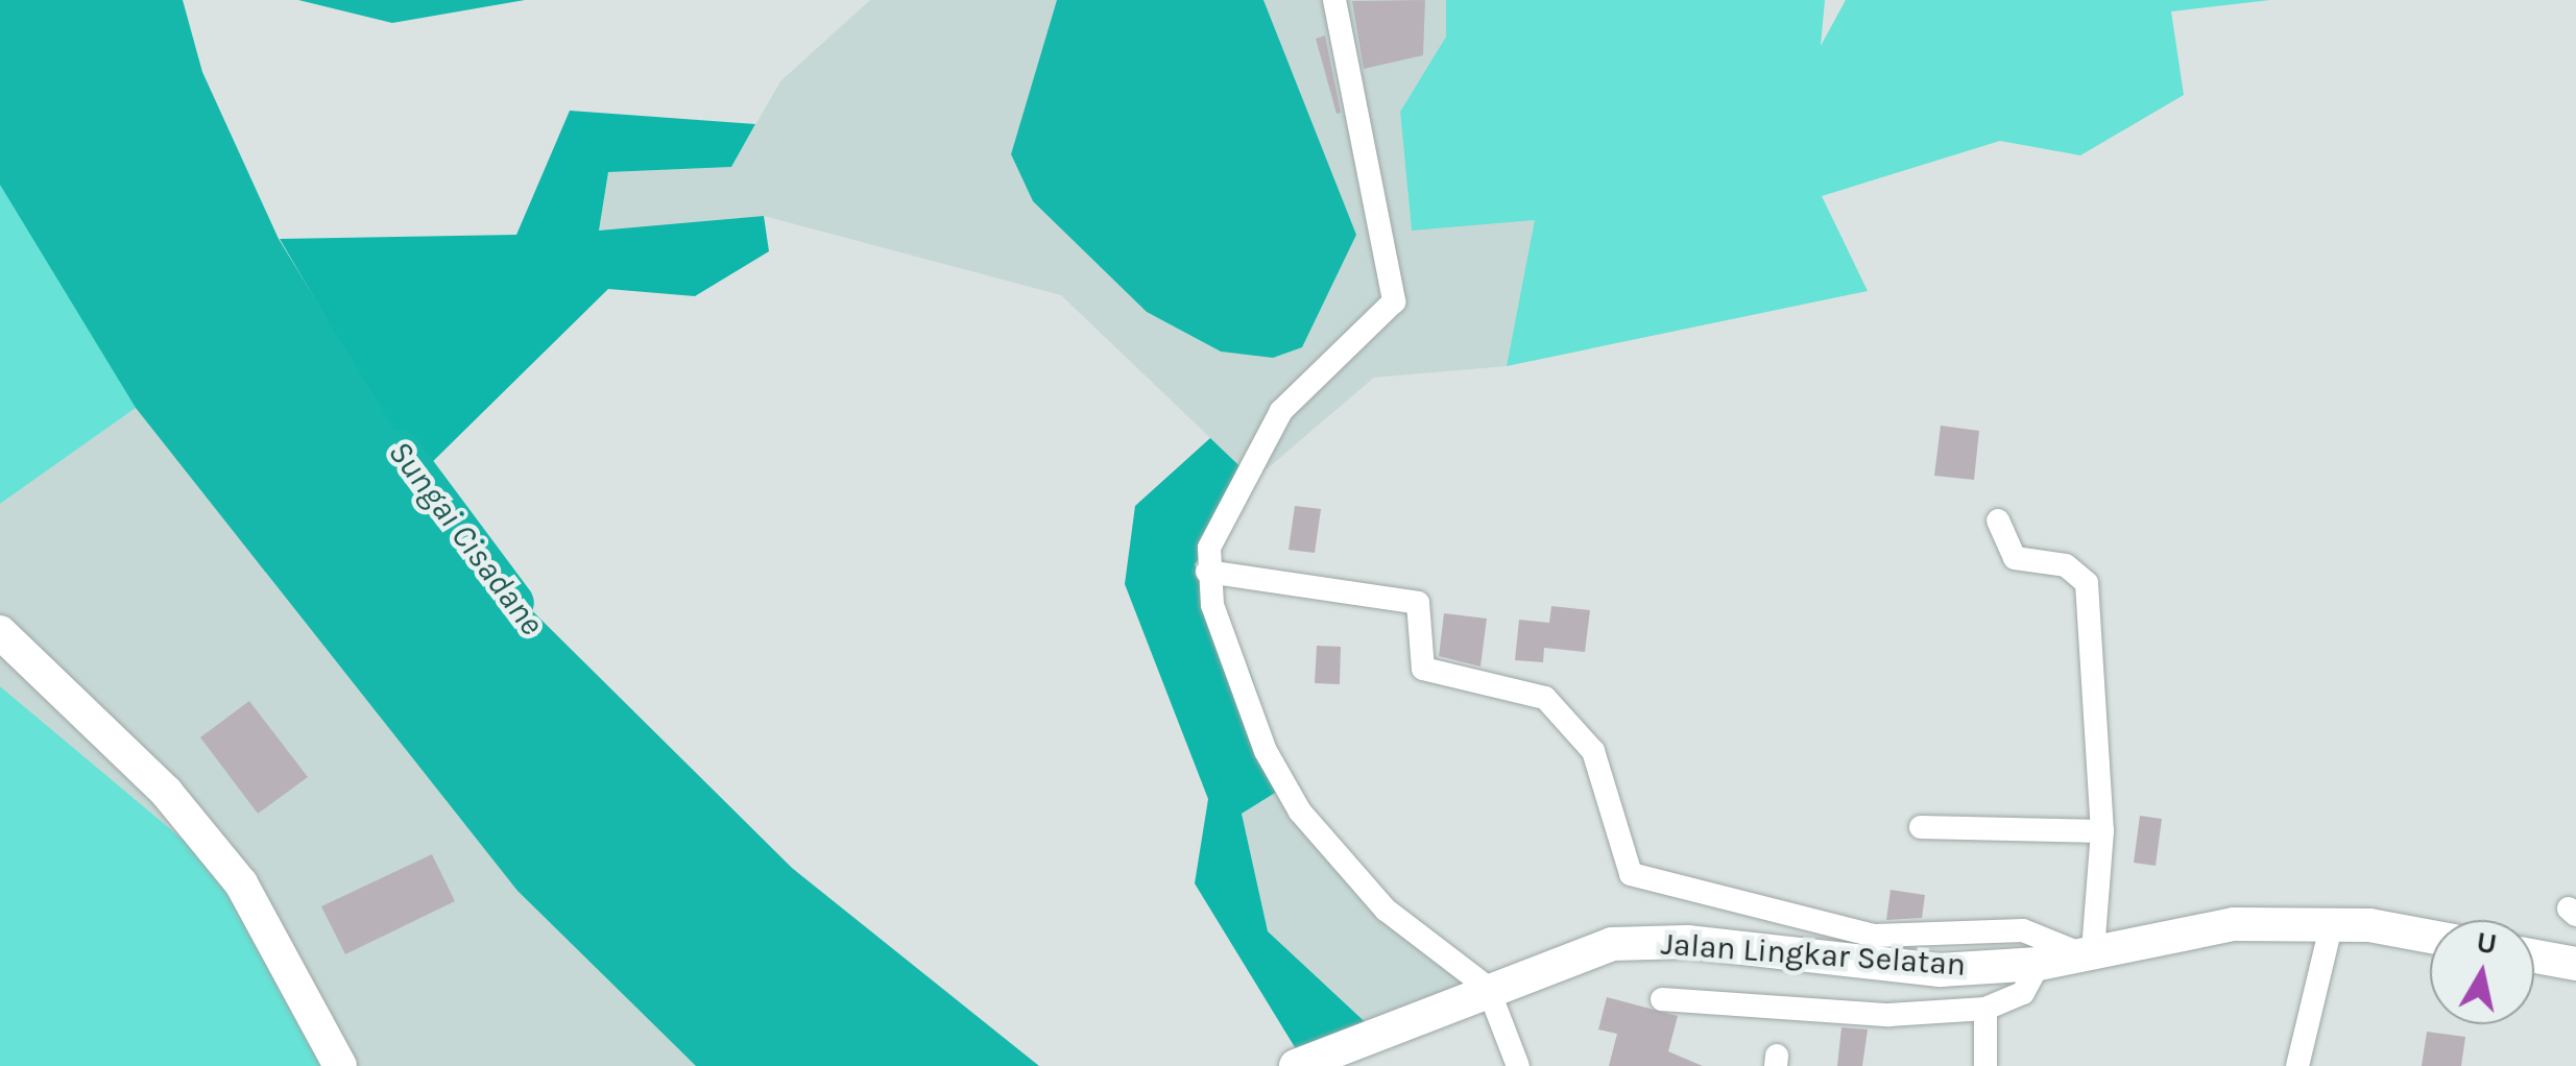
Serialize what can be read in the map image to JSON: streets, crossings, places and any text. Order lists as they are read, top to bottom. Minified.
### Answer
{"streets":{"main road":["Jalan Lingkar Selatan"]},"water":["Sungai Cisadane"],"north":"top"}
